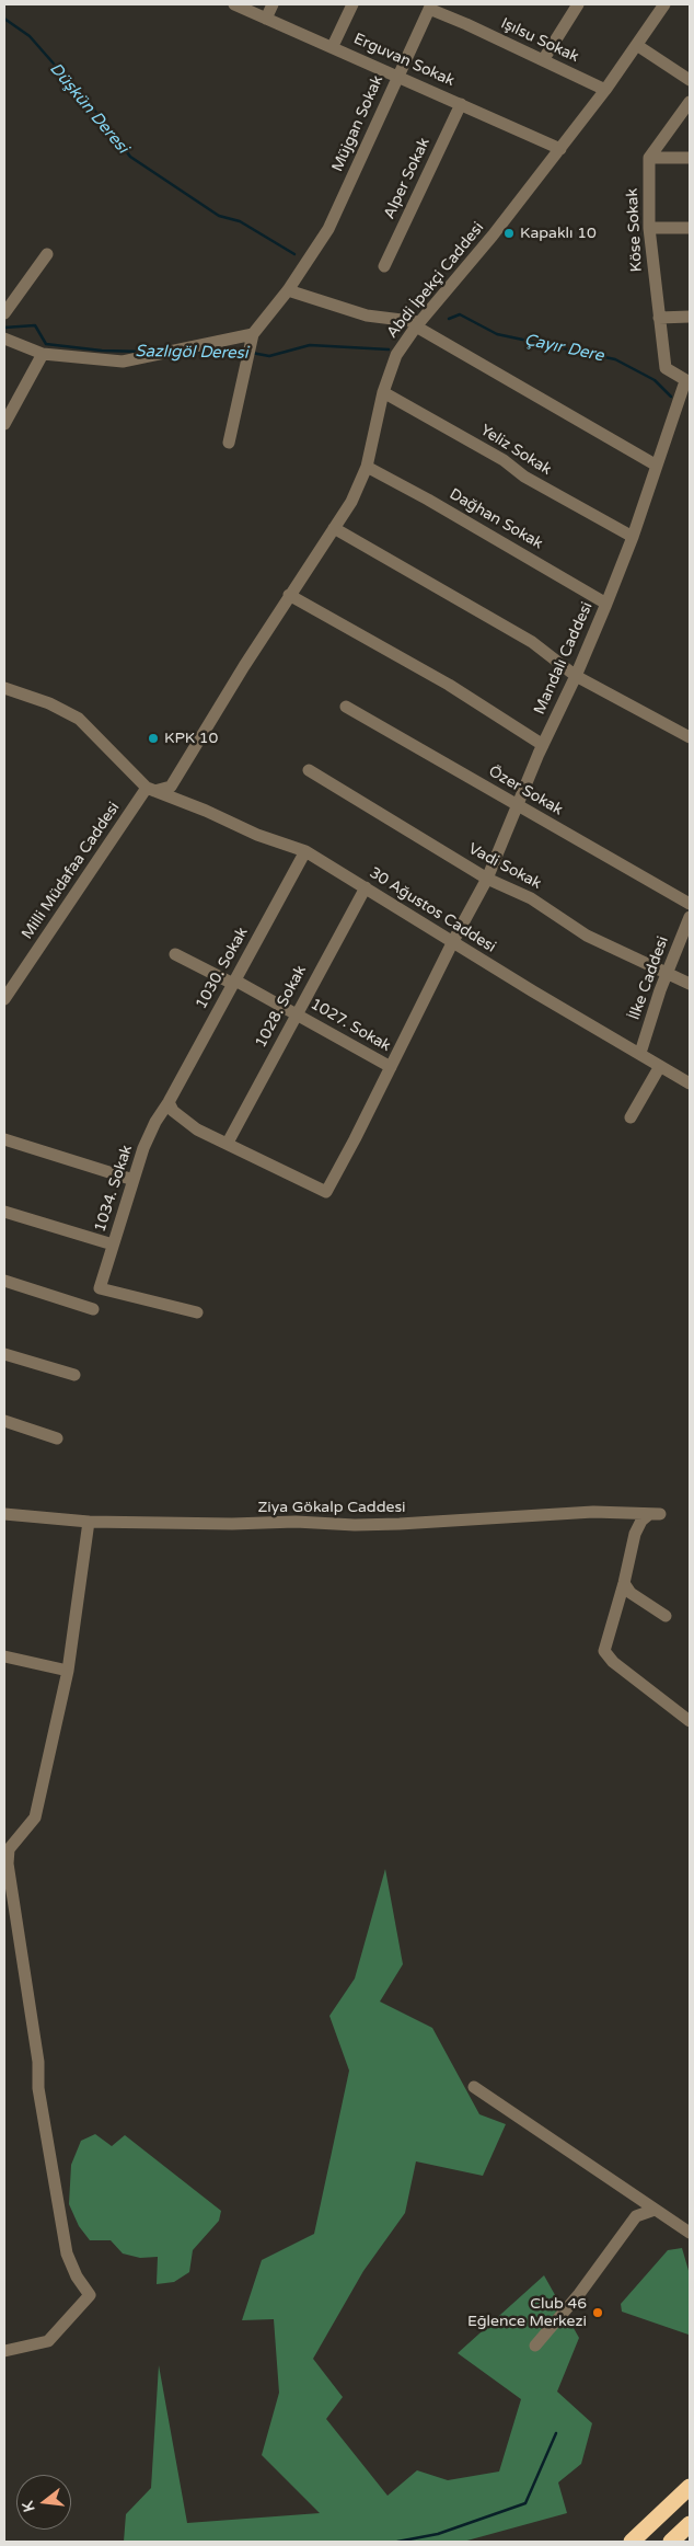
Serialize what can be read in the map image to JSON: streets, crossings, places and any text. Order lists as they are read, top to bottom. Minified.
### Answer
{"streets":{"street":["Işılsu Sokak","Erguvan Sokak","Müjgan Sokak","Alper Sokak","Köse Sokak","Abdi İpekçi Caddesi","Yeliz Sokak","Dağhan Sokak","Mandalı Caddesi","Özer Sokak","Vadi Sokak","Milli Müdafaa Caddesi","30 Ağustos Caddesi","1030. Sokak","İlke Caddesi","1028. Sokak","1027. Sokak","1034. Sokak","Ziya Gökalp Caddesi"]},"crossings":[["Işılsu Sokak","Müjgan Sokak"],["Işılsu Sokak","Abdi İpekçi Caddesi"],["Erguvan Sokak","Müjgan Sokak"],["Erguvan Sokak","Alper Sokak"],["Erguvan Sokak","Abdi İpekçi Caddesi"],["Köse Sokak","Mandalı Caddesi"],["Abdi İpekçi Caddesi","Yeliz Sokak"],["Abdi İpekçi Caddesi","Dağhan Sokak"],["Abdi İpekçi Caddesi","Milli Müdafaa Caddesi"],["Abdi İpekçi Caddesi","30 Ağustos Caddesi"],["Yeliz Sokak","Mandalı Caddesi"],["Dağhan Sokak","Mandalı Caddesi"],["Mandalı Caddesi","Özer Sokak"],["Mandalı Caddesi","Vadi Sokak"],["Mandalı Caddesi","30 Ağustos Caddesi"],["Mandalı Caddesi","1028. Sokak"],["Mandalı Caddesi","1027. Sokak"],["Vadi Sokak","İlke Caddesi"],["Milli Müdafaa Caddesi","30 Ağustos Caddesi"],["30 Ağustos Caddesi","1030. Sokak"],["30 Ağustos Caddesi","İlke Caddesi"],["30 Ağustos Caddesi","1028. Sokak"],["1030. Sokak","1027. Sokak"],["1030. Sokak","1034. Sokak"],["1028. Sokak","1027. Sokak"]],"water":["Düşkün Deresi","Çayır Dere","Sazlıgöl Deresi"],"places":["Kapaklı 10","KPK 10","Club 46 Eğlence Merkezi"],"north":"left"}
